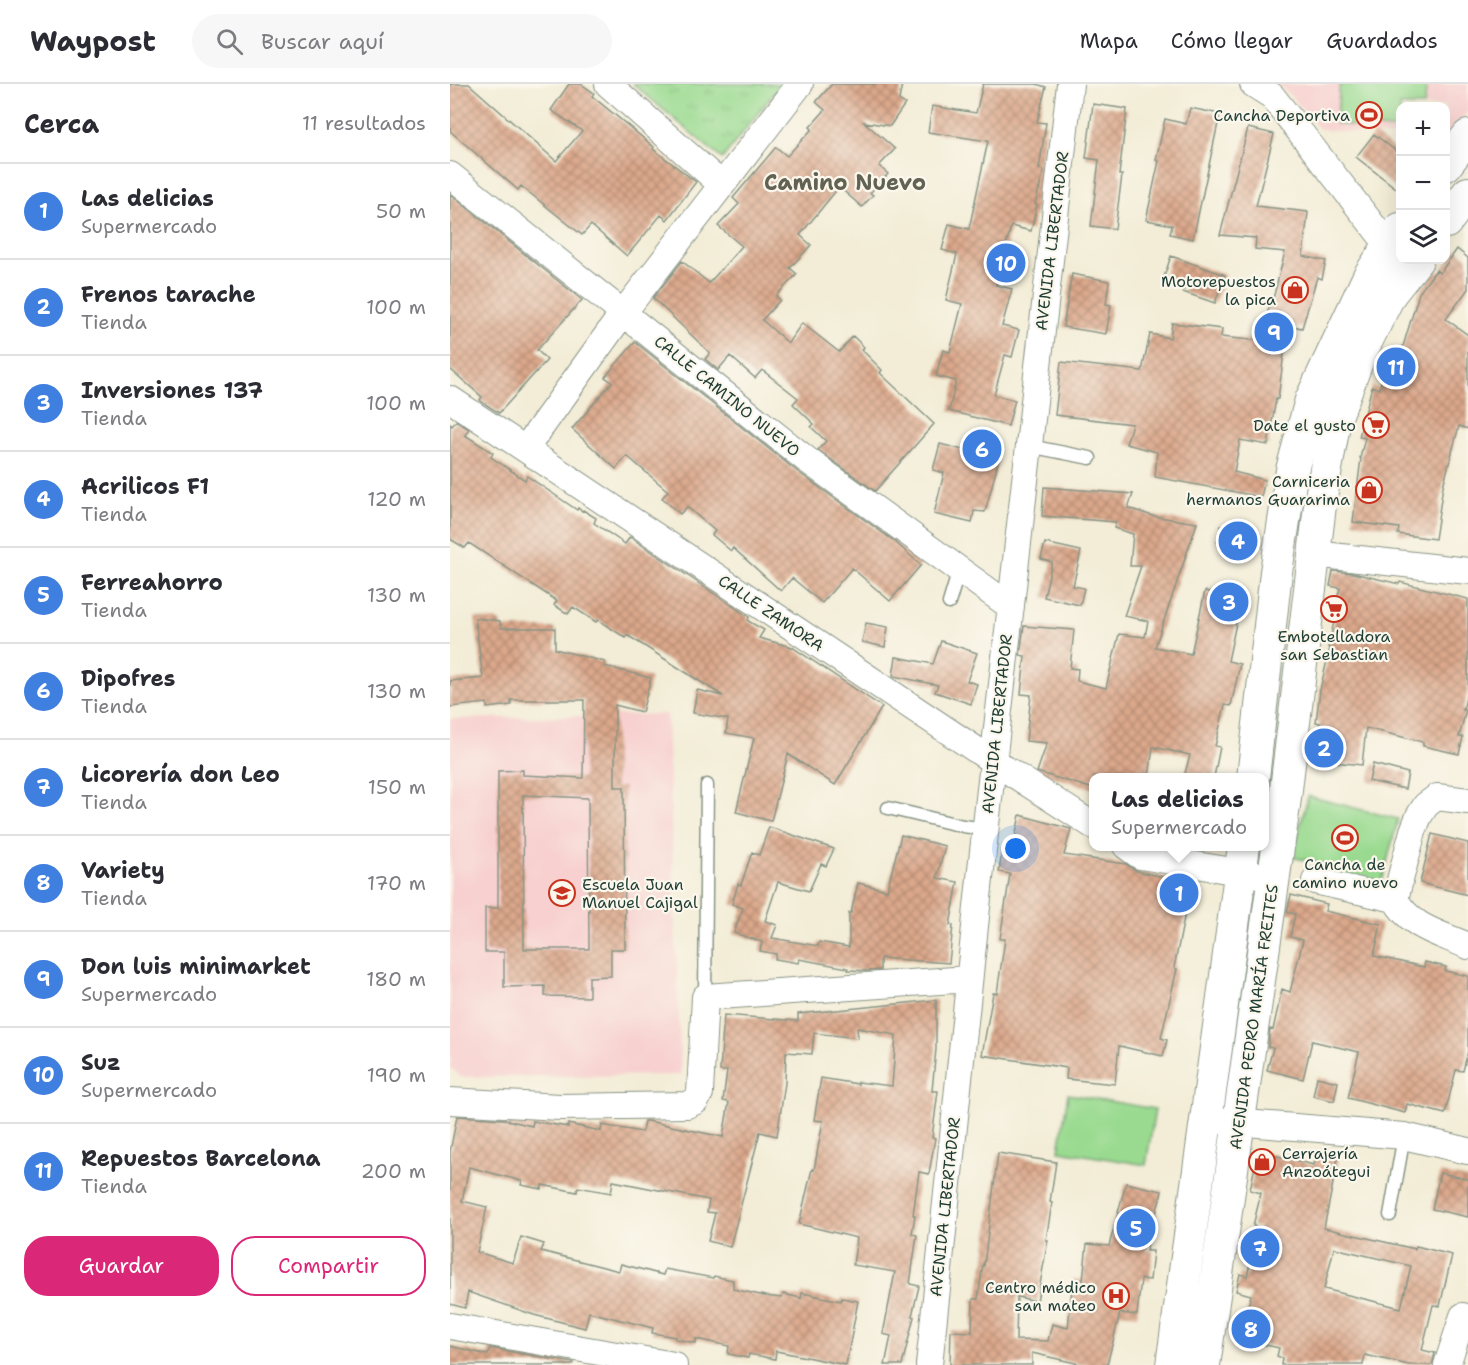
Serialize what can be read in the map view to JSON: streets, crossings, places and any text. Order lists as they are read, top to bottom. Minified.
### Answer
{"streets":{"street":["AVENIDA LIBERTADOR","CALLE CAMINO NUEVO","CALLE ZAMORA","AVENIDA PEDRO MARÍA FREITES"]},"crossings":[["AVENIDA LIBERTADOR","CALLE CAMINO NUEVO"],["AVENIDA LIBERTADOR","CALLE ZAMORA"]],"districts":["Camino Nuevo"],"places":{"sports":["Cancha Deportiva","Cancha de camino nuevo"],"shop":["Motorepuestos la pica","Carniceria hermanos Guararima","Cerrajería Anzoátegui"],"supermarket":["Date el gusto","Embotelladora san Sebastian"],"school or university":["Escuela Juan Manuel Cajigal"],"hospital":["Centro médico san mateo"]},"page":{"header":"Waypost","search":"Buscar aquí","nav":["Mapa","Cómo llegar","Guardados"],"heading":["Cerca","11 resultados"],"map_buttons":["+","−"],"list":[{"mark":"1","name":"Las delicias","note":"Supermercado","value":"50 m"},{"mark":"2","name":"Frenos tarache","note":"Tienda","value":"100 m"},{"mark":"3","name":"Inversiones 137","note":"Tienda","value":"100 m"},{"mark":"4","name":"Acrilicos F1","note":"Tienda","value":"120 m"},{"mark":"5","name":"Ferreahorro","note":"Tienda","value":"130 m"},{"mark":"6","name":"Dipofres","note":"Tienda","value":"130 m"},{"mark":"7","name":"Licorería don Leo","note":"Tienda","value":"150 m"},{"mark":"8","name":"Variety","note":"Tienda","value":"170 m"},{"mark":"9","name":"Don luis minimarket","note":"Supermercado","value":"180 m"},{"mark":"10","name":"Suz","note":"Supermercado","value":"190 m"},{"mark":"11","name":"Repuestos Barcelona","note":"Tienda","value":"200 m"}],"pins":["10","9","11","6","4","3","2","1","5","7","8"],"popup":["Las delicias","Supermercado"],"buttons":["Guardar","Compartir"]}}
